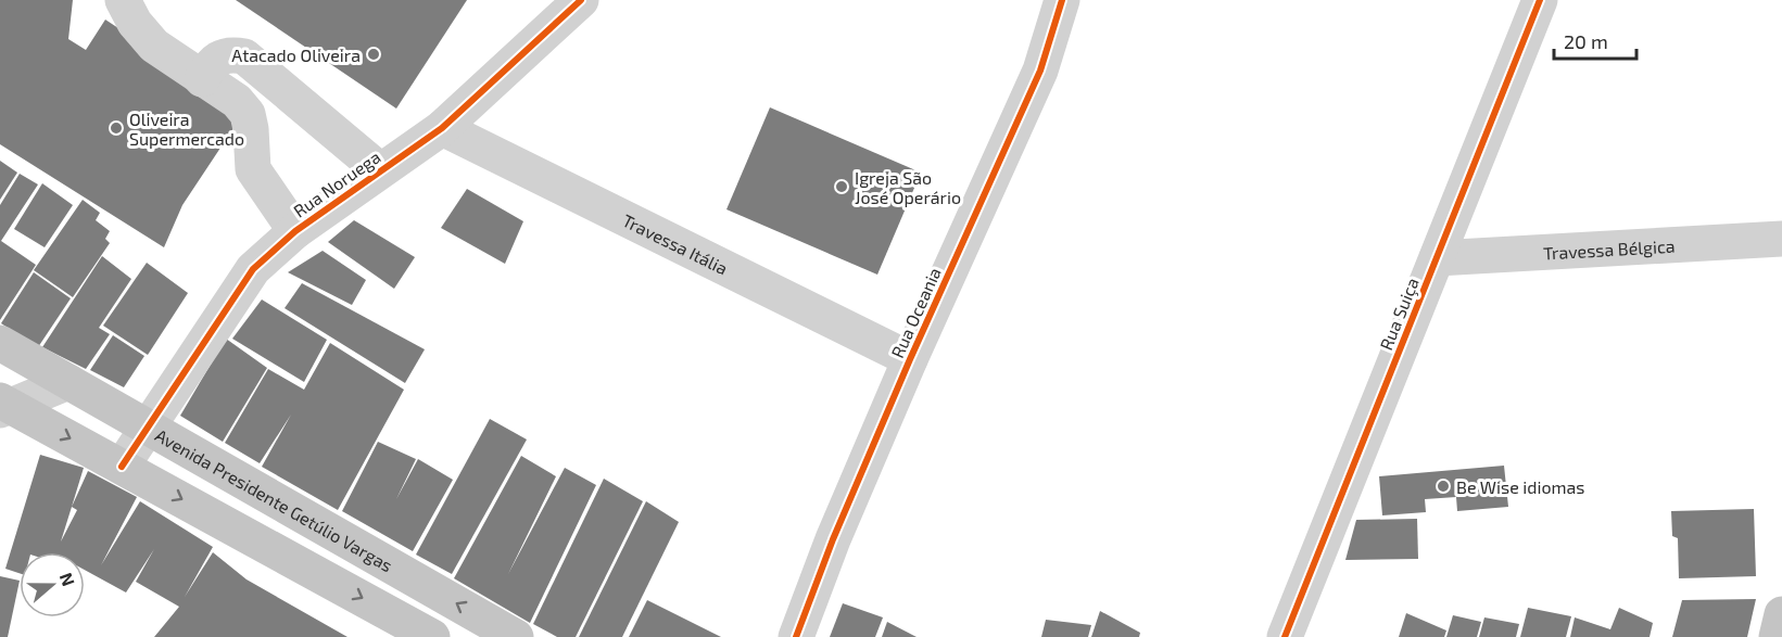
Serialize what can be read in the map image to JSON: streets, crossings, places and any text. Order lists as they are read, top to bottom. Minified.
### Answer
{"streets":{"main road":["Avenida Presidente Getúlio Vargas"],"street":["Rua Noruega","Travessa Itália","Travessa Bélgica","Rua Oceania","Rua Suiça"]},"crossings":[["Rua Noruega","Travessa Itália"],["Rua Noruega","Avenida Presidente Getúlio Vargas"],["Travessa Itália","Rua Oceania"],["Travessa Bélgica","Rua Suiça"]],"places":["Atacado Oliveira","Oliveira Supermercado","Igreja São José Operário","Be Wise idiomas"],"scale_bar":"20 m","north":"right"}
